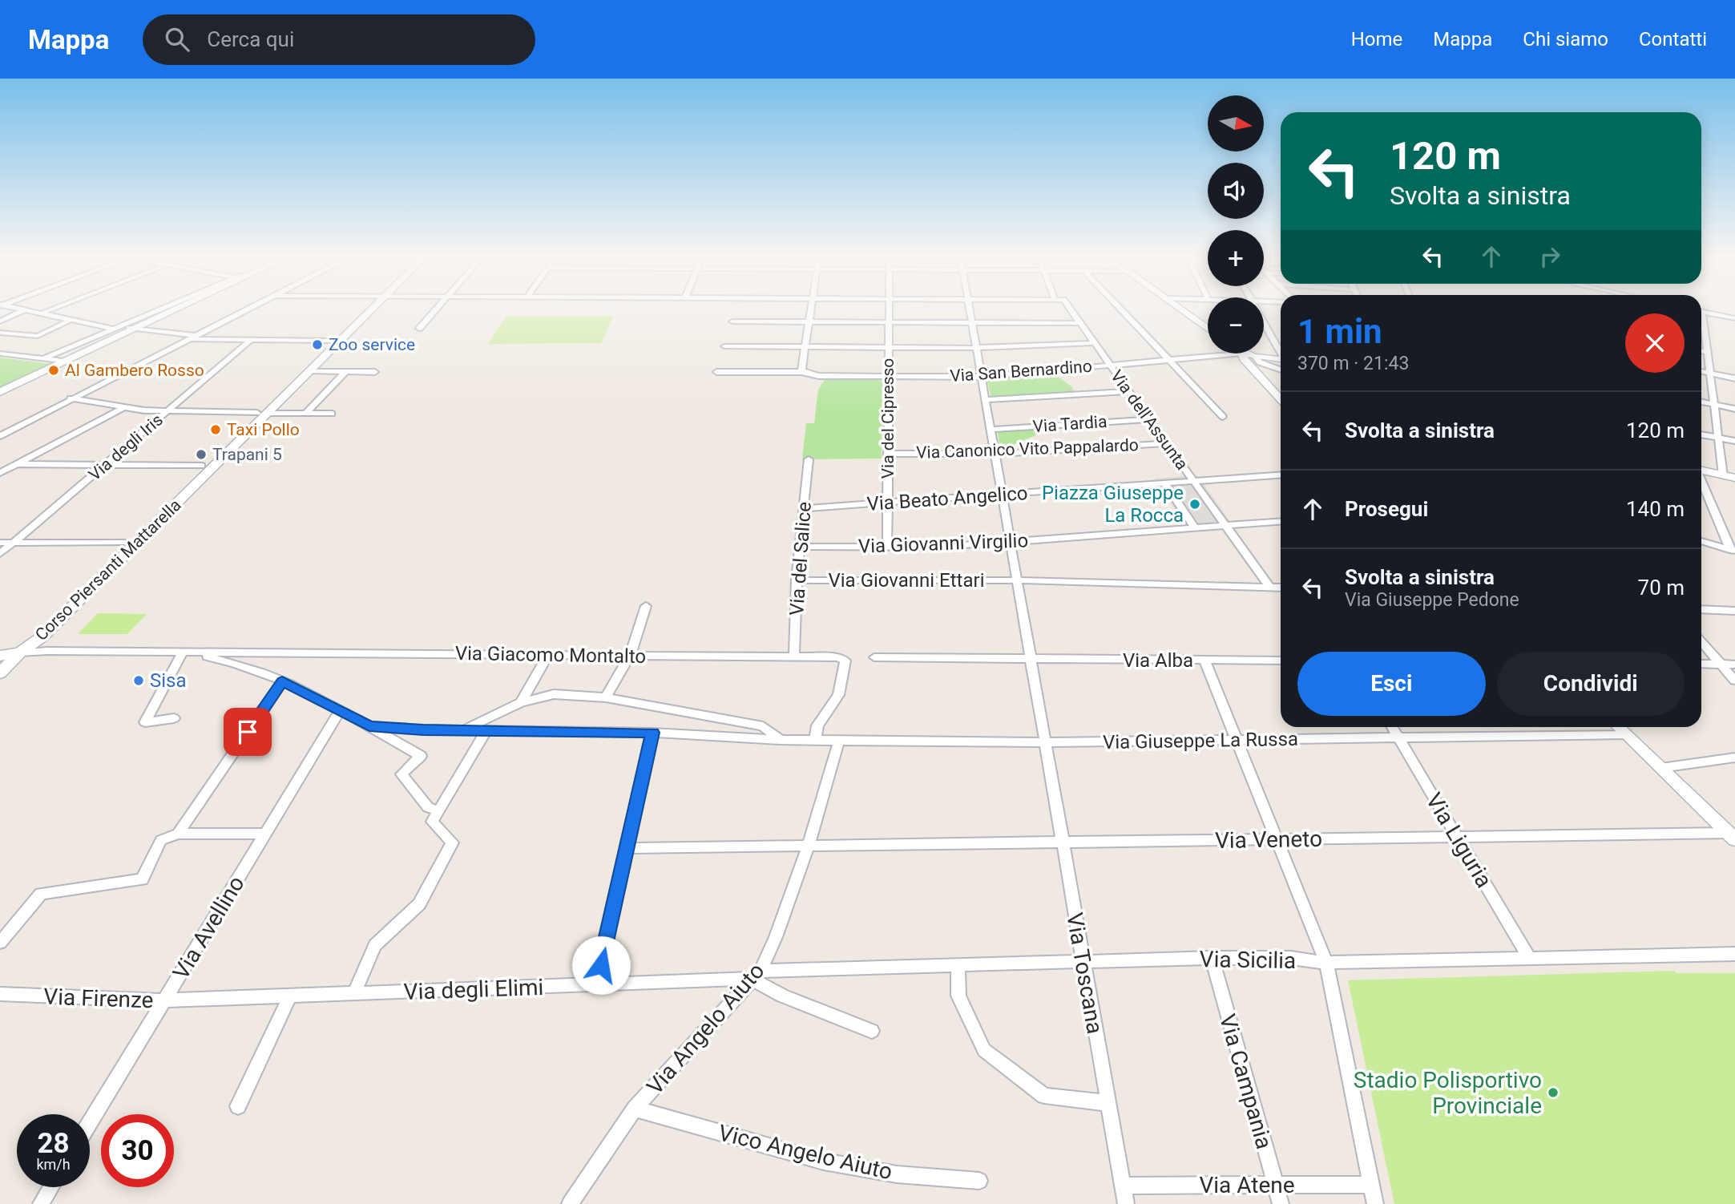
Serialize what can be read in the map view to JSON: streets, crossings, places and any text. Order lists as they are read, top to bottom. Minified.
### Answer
{"streets":{"main road":["Corso Piersanti Mattarella"],"street":["Via San Bernardino","Via del Cipresso","Via dell'Assunta","Via Tardia","Via degli Iris","Via Canonico Vito Pappalardo","Via Beato Angelico","Via Giovanni Virgilio","Via del Salice","Via Giovanni Ettari","Via Giacomo Montalto","Via Alba","Via Giuseppe La Russa","Via Veneto","Via Liguria","Via Avellino","Via Sicilia","Via Toscana","Via degli Elimi","Via Firenze","Via Angelo Aiuto","Via Campania","Vico Angelo Aiuto","Via Atene"]},"crossings":[["Via San Bernardino","Via del Cipresso"],["Via San Bernardino","Via dell'Assunta"],["Via San Bernardino","Via Toscana"],["Via del Cipresso","Via Canonico Vito Pappalardo"],["Via del Cipresso","Via Beato Angelico"],["Via del Cipresso","Via Giovanni Virgilio"],["Via dell'Assunta","Via Tardia"],["Via dell'Assunta","Via Canonico Vito Pappalardo"],["Via dell'Assunta","Via Beato Angelico"],["Via dell'Assunta","Via Giovanni Virgilio"],["Via Tardia","Via Toscana"],["Via Canonico Vito Pappalardo","Via Toscana"],["Via Beato Angelico","Via del Salice"],["Via Beato Angelico","Via Toscana"],["Via Giovanni Virgilio","Via del Salice"],["Via Giovanni Virgilio","Via Toscana"],["Via del Salice","Via Giovanni Ettari"],["Via del Salice","Via Giacomo Montalto"],["Via Giovanni Ettari","Via Toscana"],["Via Giacomo Montalto","Via Giuseppe La Russa"],["Via Alba","Via Toscana"],["Via Giuseppe La Russa","Via Liguria"],["Via Giuseppe La Russa","Via Toscana"],["Via Giuseppe La Russa","Via Angelo Aiuto"],["Via Veneto","Via Liguria"],["Via Veneto","Via Toscana"],["Via Veneto","Via Angelo Aiuto"],["Via Liguria","Via Sicilia"],["Via Avellino","Via Firenze"],["Via Sicilia","Via Toscana"],["Via Sicilia","Via degli Elimi"],["Via Sicilia","Via Angelo Aiuto"],["Via Sicilia","Via Campania"],["Via Toscana","Via Atene"],["Via degli Elimi","Via Firenze"],["Via degli Elimi","Via Angelo Aiuto"],["Via Angelo Aiuto","Vico Angelo Aiuto"],["Via Campania","Via Atene"]],"places":["Zoo service","Al Gambero Rosso","Taxi Pollo","Trapani 5","Piazza Giuseppe La Rocca","Sisa","Stadio Polisportivo Provinciale"],"north":"right","page":{"header":"Mappa","search":"Cerca qui","nav":["Home","Mappa","Chi siamo","Contatti"],"map_buttons":["+","−"],"turn":["120 m","Svolta a sinistra"],"heading":["1 min","370 m · 21:43"],"list":[{"name":"Svolta a sinistra","value":"120 m"},{"name":"Prosegui","value":"140 m"},{"name":"Svolta a sinistra","note":"Via Giuseppe Pedone","value":"70 m"}],"buttons":["Esci","Condividi"],"speed":"28 km/h","limit":"30"}}
